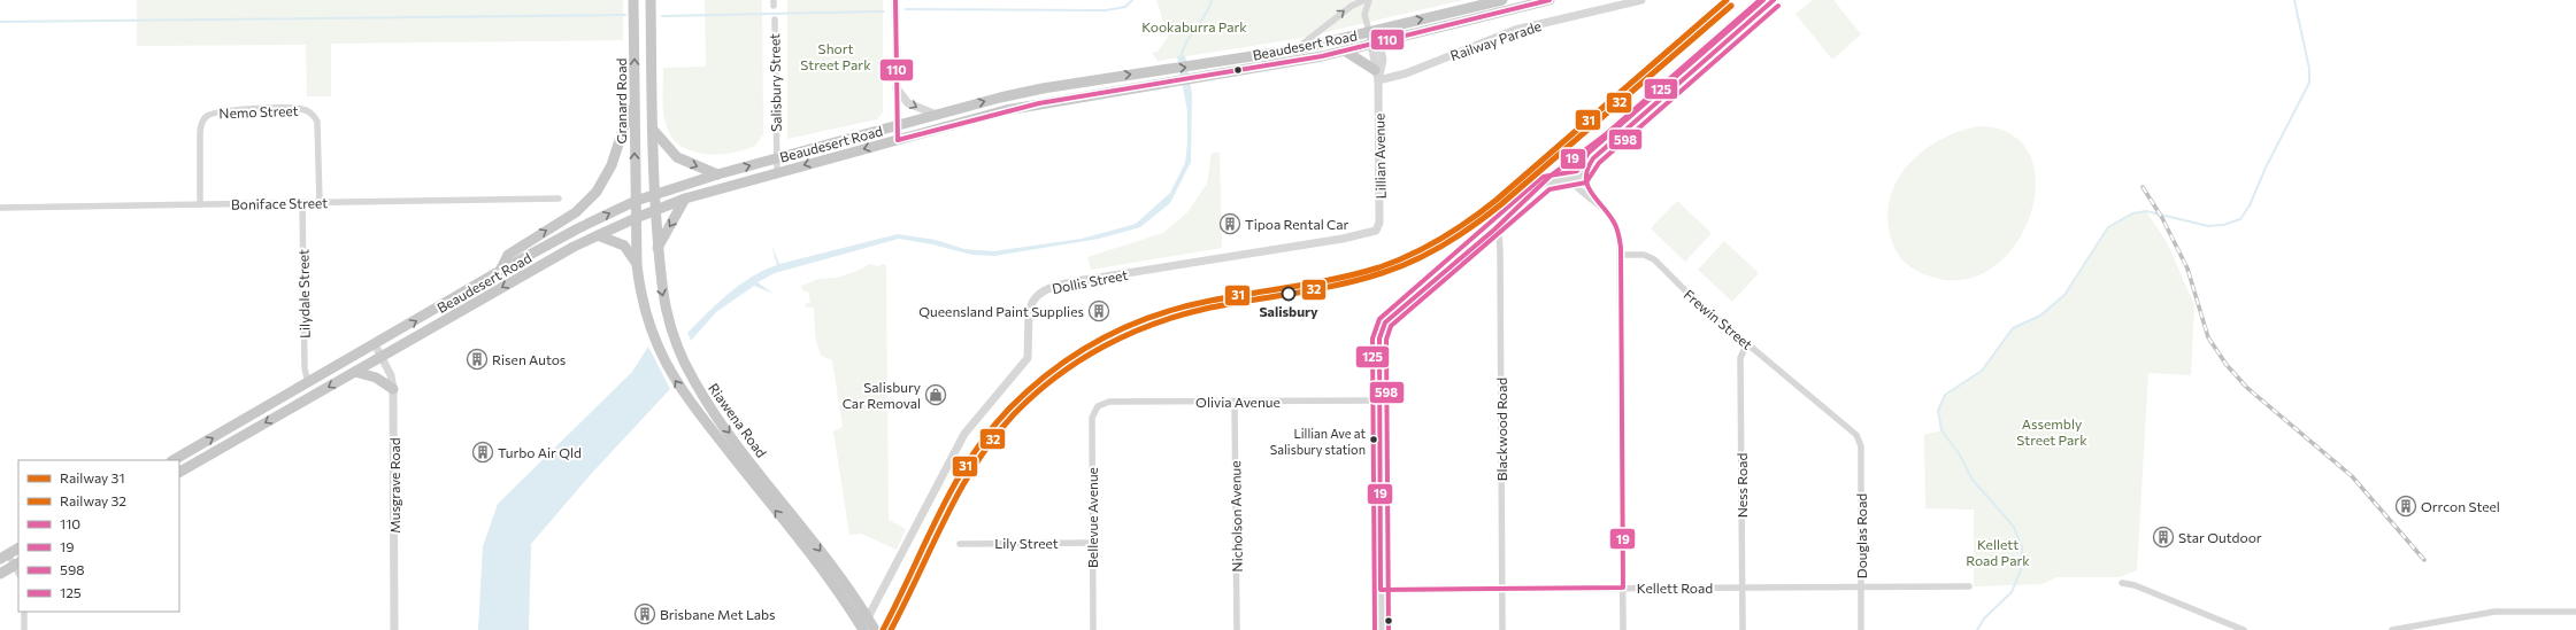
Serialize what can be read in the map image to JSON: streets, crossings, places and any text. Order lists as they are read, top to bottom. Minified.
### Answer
{"streets":{"highway":["Beaudesert Road","Granard Road","Riawena Road"],"street":["Railway Parade","Salisbury Street","Nemo Street","Lillian Avenue","Boniface Street","Dollis Street","Lilydale Street","Frewin Street","Olivia Avenue","Blackwood Road","Musgrave Road","Ness Road","Nicholson Avenue","Bellevue Avenue","Douglas Road","Lily Street","Kellett Road"]},"crossings":[["Railway Parade","Lillian Avenue"],["Beaudesert Road","Salisbury Street"],["Beaudesert Road","Granard Road"],["Beaudesert Road","Lillian Avenue"],["Beaudesert Road","Lilydale Street"],["Beaudesert Road","Riawena Road"],["Beaudesert Road","Musgrave Road"],["Granard Road","Riawena Road"],["Nemo Street","Boniface Street"],["Lillian Avenue","Dollis Street"],["Boniface Street","Lilydale Street"],["Dollis Street","Riawena Road"],["Frewin Street","Ness Road"],["Frewin Street","Douglas Road"],["Olivia Avenue","Nicholson Avenue"],["Olivia Avenue","Bellevue Avenue"],["Blackwood Road","Kellett Road"],["Ness Road","Kellett Road"],["Bellevue Avenue","Lily Street"],["Douglas Road","Kellett Road"]],"parks":["Kookaburra Park","Short Street Park","Assembly Street Park","Kellett Road Park"],"places":{"building":["Tipoa Rental Car","Queensland Paint Supplies","Risen Autos","Turbo Air Qld","Orrcon Steel","Star Outdoor","Brisbane Met Labs"],"other":["Salisbury","Lillian Ave at Salisbury station"],"shop":["Salisbury Car Removal"]},"lines":["rail line 31","transit line 110","transit line 19","transit line 125","rail line 32","transit line 598"],"legend":["Railway 31","Railway 32","110","19","598","125"]}
